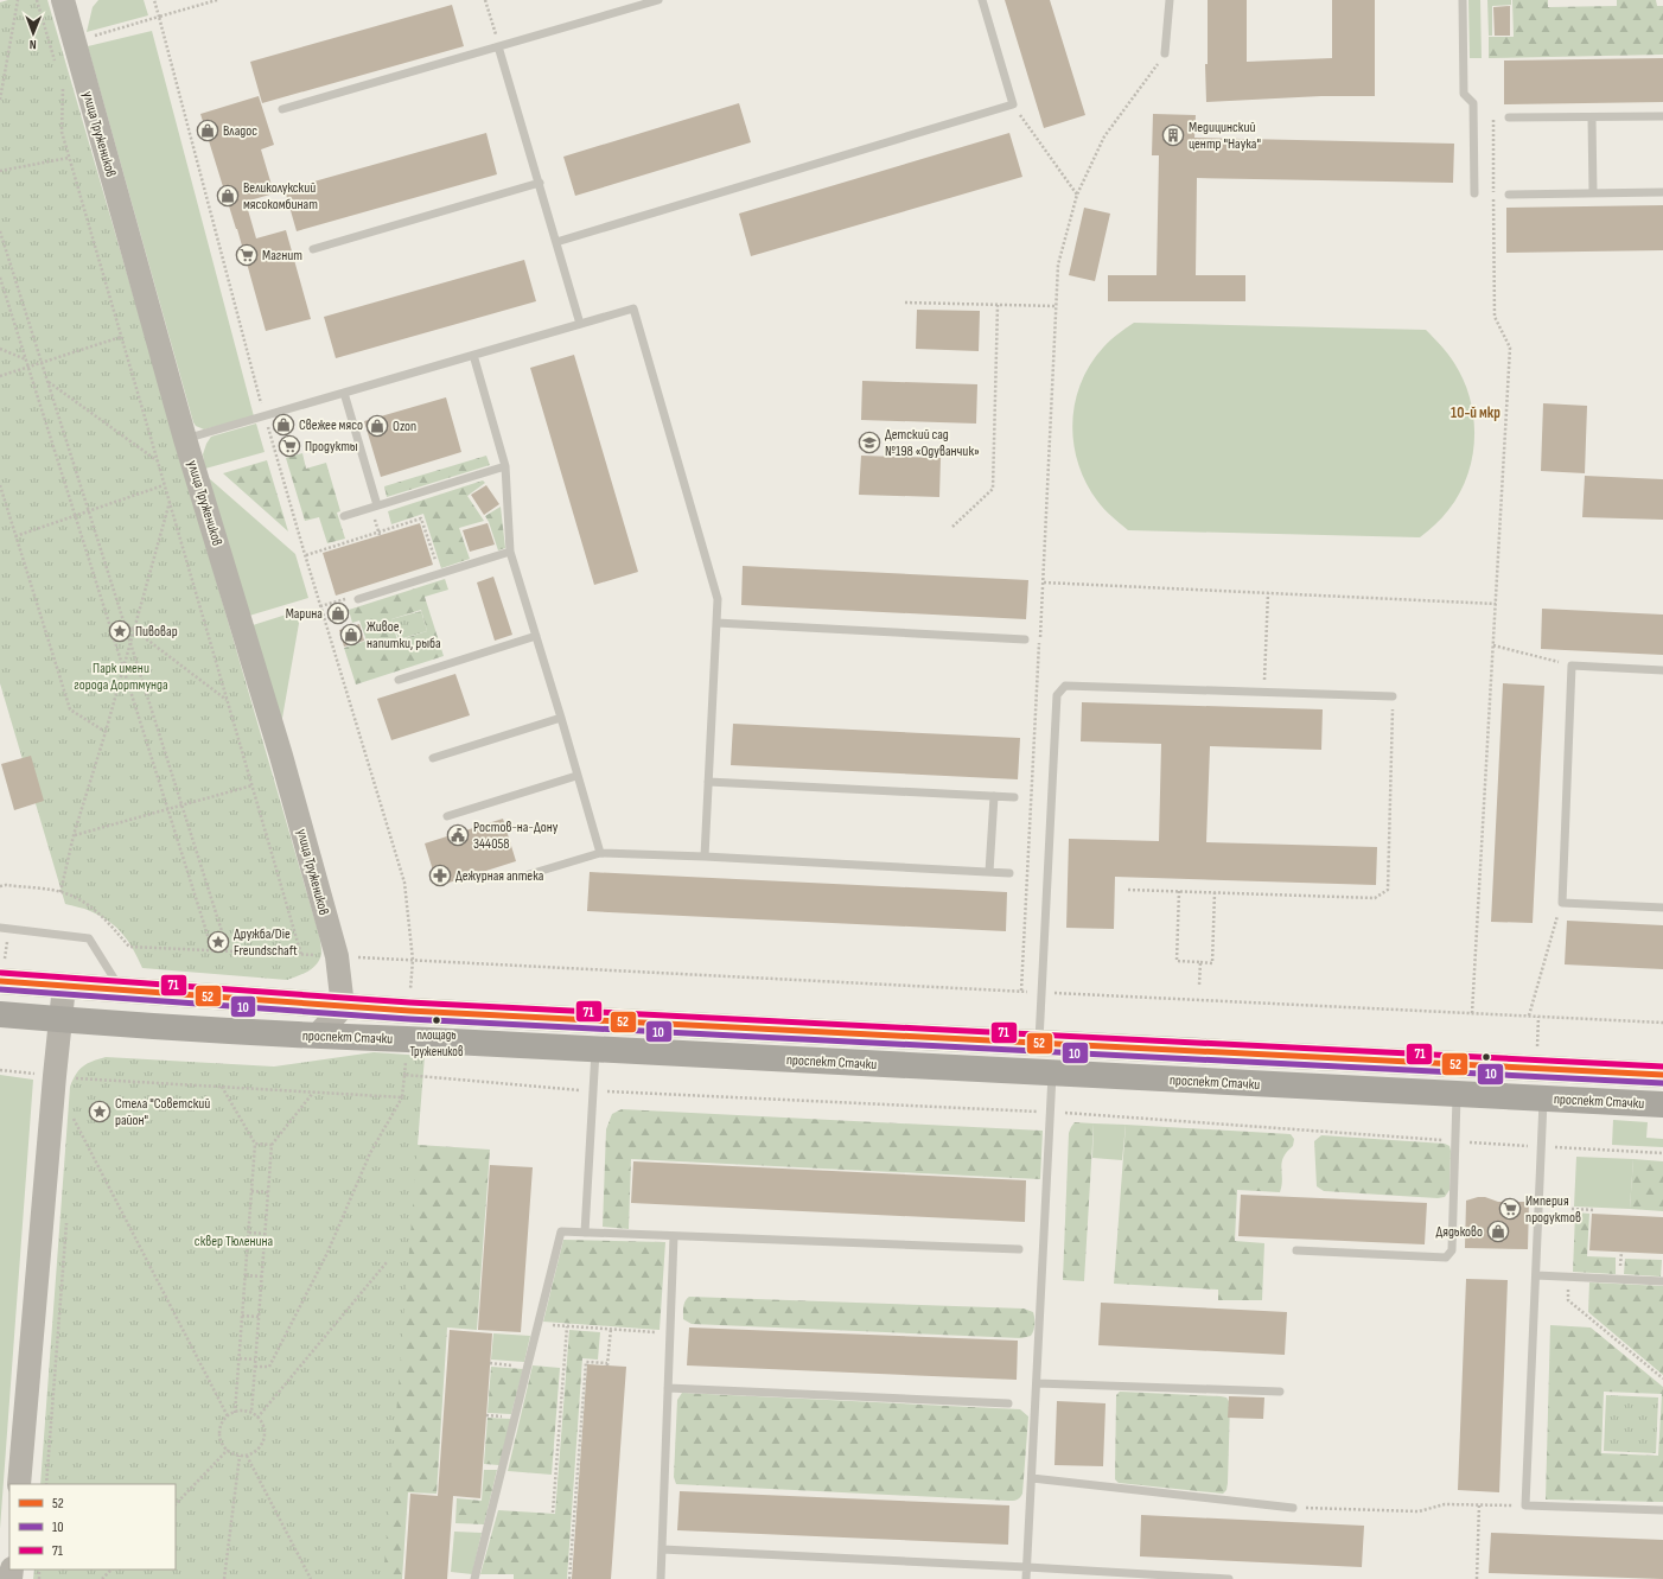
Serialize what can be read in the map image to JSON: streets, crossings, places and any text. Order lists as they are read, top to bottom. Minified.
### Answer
{"streets":{"main road":["улица Тружеников","проспект Стачки"]},"crossings":[["улица Тружеников","проспект Стачки"]],"districts":["10-й мкр"],"parks":["Парк имени города Дортмунда","сквер Тюленина"],"places":{"shop":["Владос","Великолукский мясокомбинат","Свежее мясо","Ozon","Марина","Живое, напитки, рыба","Дядьково"],"building":["Медицинский центр \"Наука\""],"supermarket":["Магнит","Продукты","Империя продуктов"],"school or university":["Детский сад №198 «Одуванчик»"],"place":["Пивовар","Дружба/Die Freundschaft","Стела \"Советский район\""],"public building":["Ростов-на-Дону 344058"],"pharmacy":["Дежурная аптека"],"other":["площадь Тружеников"]},"lines":["transit line 71","transit line 52","transit line 10"],"legend":["52","10","71"],"north":"bottom"}
